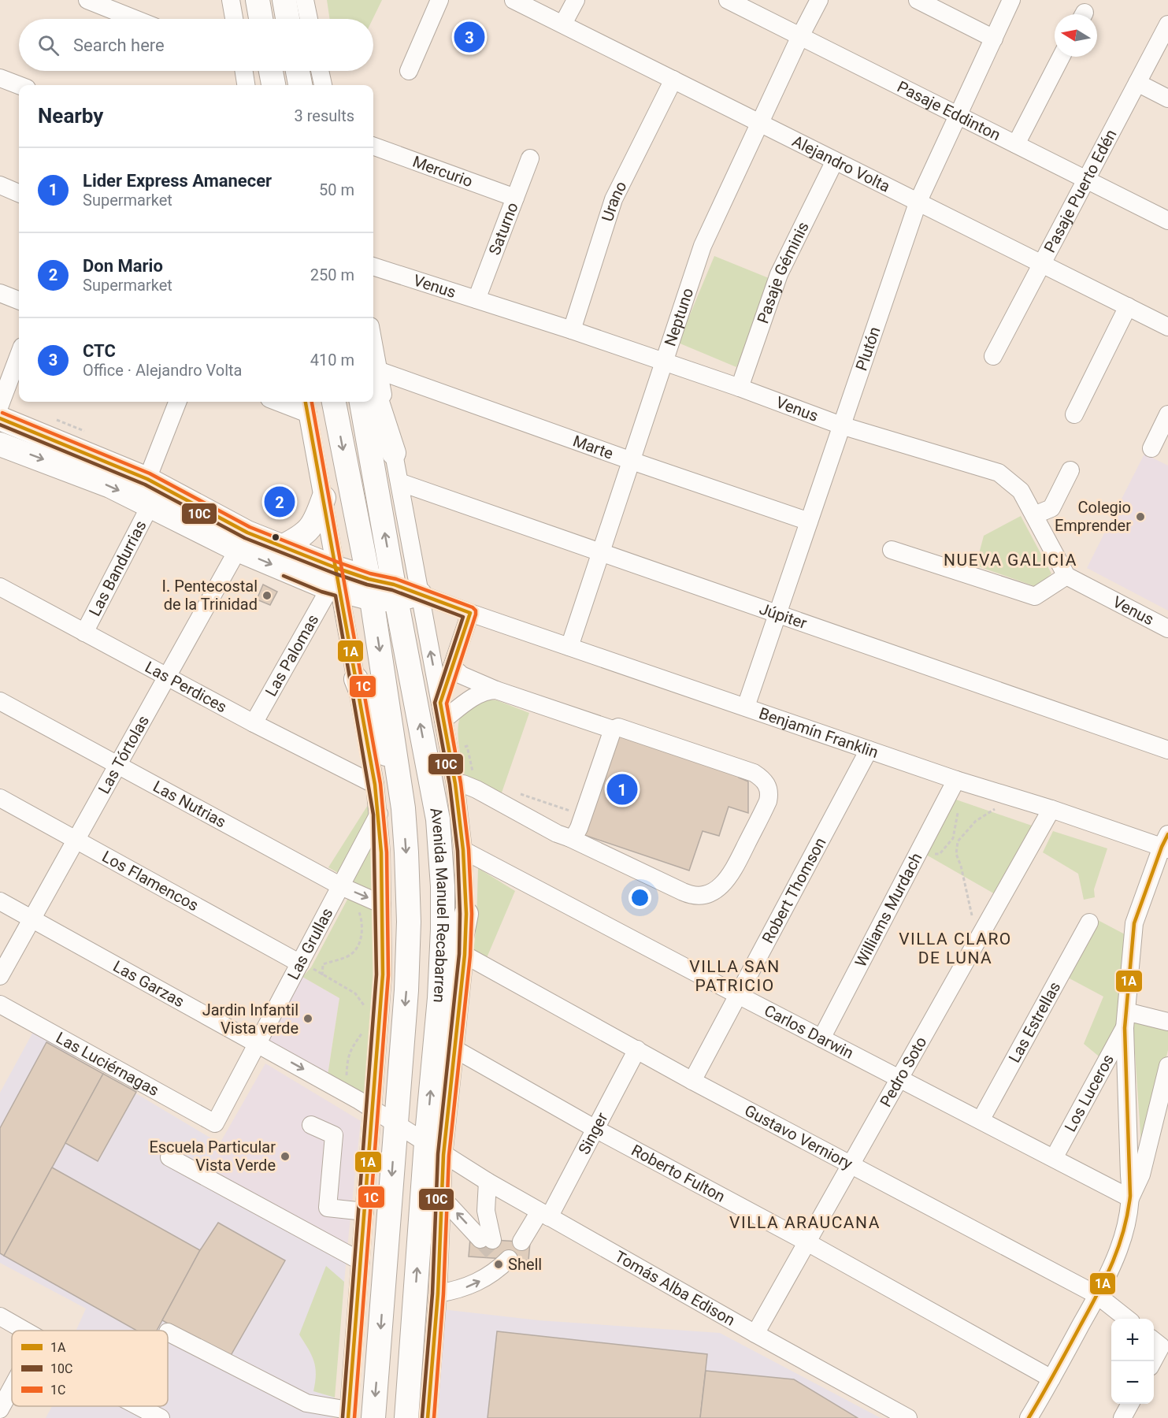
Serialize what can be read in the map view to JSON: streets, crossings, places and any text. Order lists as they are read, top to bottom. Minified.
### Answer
{"streets":{"main road":["Avenida Manuel Recabarren"],"street":["Pasaje Eddinton","Alejandro Volta","Mercurio","Pasaje Puerto Edén","Urano","Saturno","Pasaje Géminis","Venus","Neptuno","Plutón","Marte","Las Bandurrias","Júpiter","Las Palomas","Las Perdices","Benjamín Franklin","Las Tórtolas","Las Nutrias","Los Flamencos","Robert Thomson","Williams Murdach","Las Grullas","Las Garzas","Las Estrellas","Carlos Darwin","Las Luciérnagas","Pedro Soto","Los Luceros","Singer","Gustavo Verniory","Roberto Fulton","Tomás Alba Edison"]},"crossings":[["Pasaje Eddinton","Pasaje Puerto Edén"],["Pasaje Eddinton","Neptuno"],["Pasaje Eddinton","Plutón"],["Alejandro Volta","Pasaje Puerto Edén"],["Alejandro Volta","Urano"],["Alejandro Volta","Pasaje Géminis"],["Alejandro Volta","Neptuno"],["Alejandro Volta","Plutón"],["Mercurio","Saturno"],["Urano","Venus"],["Saturno","Venus"],["Pasaje Géminis","Venus"],["Venus","Neptuno"],["Venus","Plutón"],["Neptuno","Marte"],["Neptuno","Júpiter"],["Neptuno","Benjamín Franklin"],["Plutón","Marte"],["Plutón","Júpiter"],["Plutón","Benjamín Franklin"],["Las Bandurrias","Las Perdices"],["Júpiter","Avenida Manuel Recabarren"],["Las Palomas","Las Perdices"],["Las Perdices","Las Tórtolas"],["Benjamín Franklin","Robert Thomson"],["Benjamín Franklin","Avenida Manuel Recabarren"],["Benjamín Franklin","Williams Murdach"],["Benjamín Franklin","Pedro Soto"],["Las Tórtolas","Las Nutrias"],["Las Tórtolas","Los Flamencos"],["Las Tórtolas","Las Garzas"],["Las Nutrias","Las Grullas"],["Los Flamencos","Las Grullas"],["Robert Thomson","Carlos Darwin"],["Robert Thomson","Gustavo Verniory"],["Avenida Manuel Recabarren","Las Garzas"],["Avenida Manuel Recabarren","Carlos Darwin"],["Avenida Manuel Recabarren","Gustavo Verniory"],["Avenida Manuel Recabarren","Roberto Fulton"],["Avenida Manuel Recabarren","Tomás Alba Edison"],["Williams Murdach","Carlos Darwin"],["Las Grullas","Las Garzas"],["Las Grullas","Las Luciérnagas"],["Las Garzas","Tomás Alba Edison"],["Las Estrellas","Carlos Darwin"],["Carlos Darwin","Pedro Soto"],["Carlos Darwin","Los Luceros"],["Pedro Soto","Gustavo Verniory"],["Pedro Soto","Roberto Fulton"],["Pedro Soto","Tomás Alba Edison"],["Singer","Gustavo Verniory"],["Singer","Roberto Fulton"],["Singer","Tomás Alba Edison"]],"districts":["NUEVA GALICIA","VILLA CLARO DE LUNA","VILLA SAN PATRICIO","VILLA ARAUCANA"],"places":["Colegio Emprender","I. Pentecostal de la Trinidad","Jardin Infantil Vista verde","Escuela Particular Vista Verde","Shell"],"lines":["transit line 1A","transit line 1C","transit line 10C"],"legend":["1A","10C","1C"],"north":"left","page":{"search":"Search here","pins":["3","2","1"],"heading":["Nearby","3 results"],"list":[{"mark":"1","name":"Lider Express Amanecer","note":"Supermarket","value":"50 m"},{"mark":"2","name":"Don Mario","note":"Supermarket","value":"250 m"},{"mark":"3","name":"CTC","note":"Office · Alejandro Volta","value":"410 m"}],"map_buttons":["+","−"]}}
